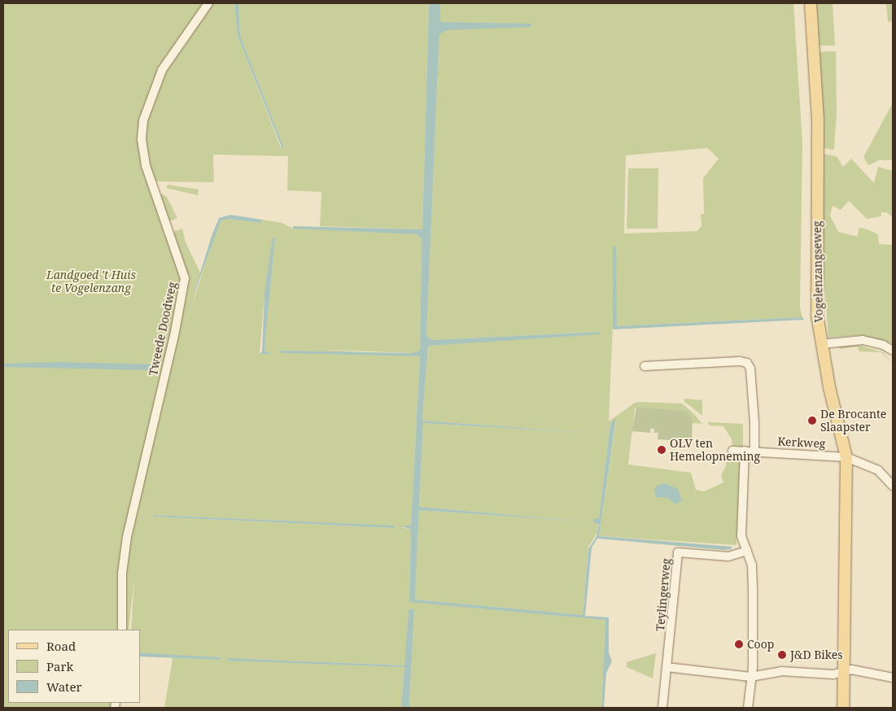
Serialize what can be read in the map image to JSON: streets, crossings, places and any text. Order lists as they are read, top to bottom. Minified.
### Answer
{"streets":{"main road":["Vogelenzangseweg"],"street":["Tweede Doodweg","Kerkweg","Teylingerweg"]},"crossings":[["Vogelenzangseweg","Kerkweg"]],"parks":["Landgoed 't Huis te Vogelenzang"],"places":["De Brocante Slaapster","OLV ten Hemelopneming","Coop","J&D Bikes"],"legend":["Road","Park","Water"]}
